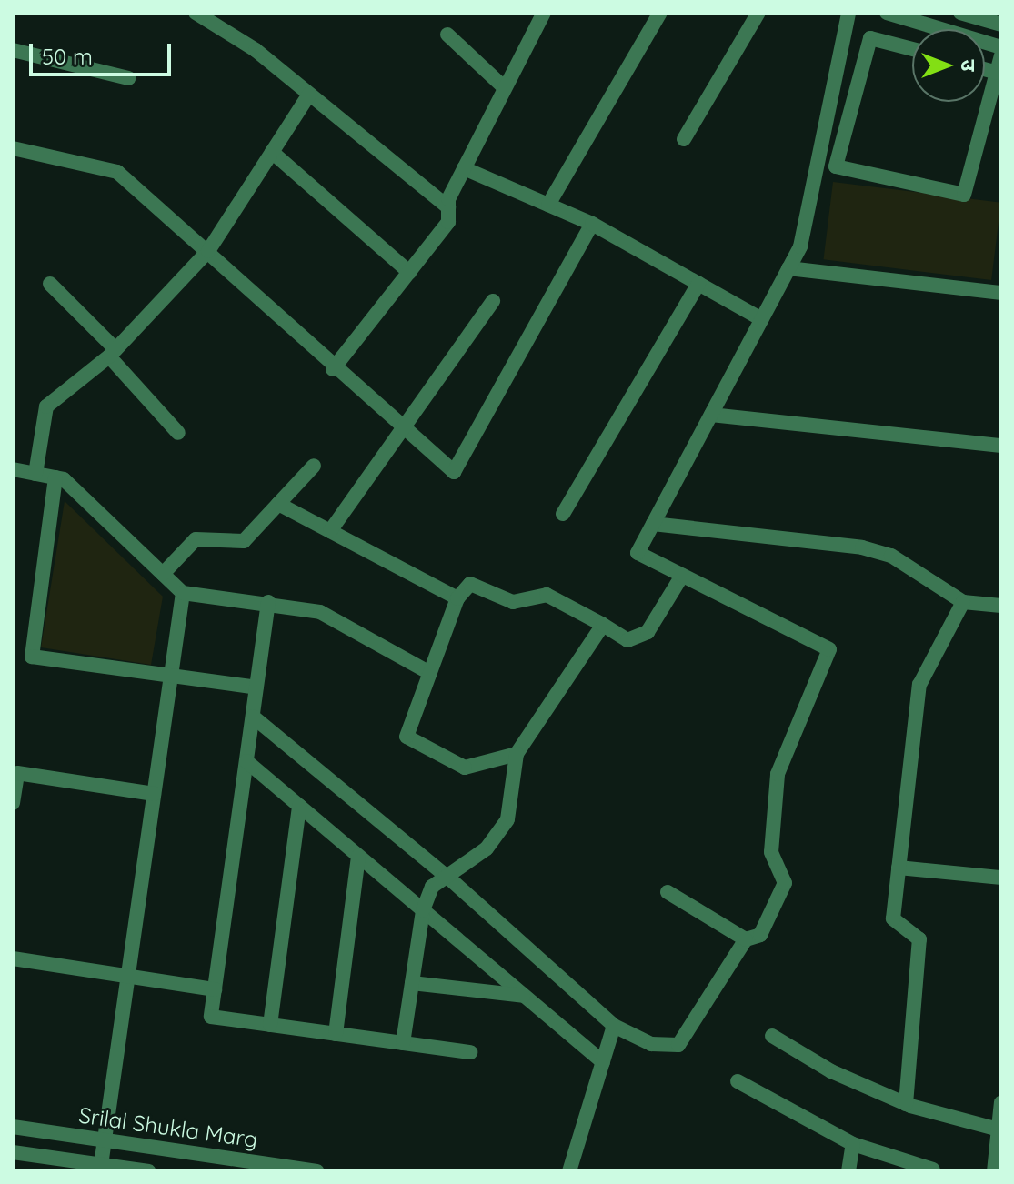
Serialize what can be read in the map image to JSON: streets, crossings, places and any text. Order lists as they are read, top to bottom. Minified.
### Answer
{"streets":{"street":["Srilal Shukla Marg"]},"scale_bar":"50 m","north":"right"}
